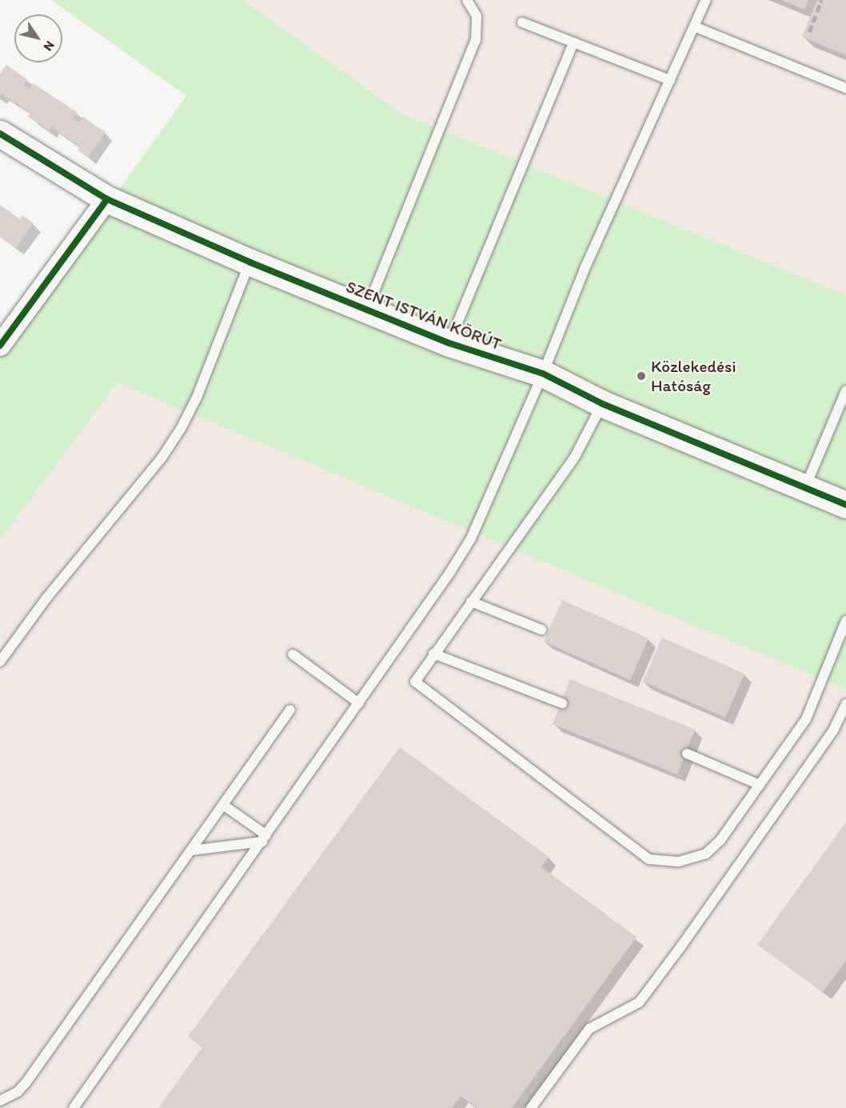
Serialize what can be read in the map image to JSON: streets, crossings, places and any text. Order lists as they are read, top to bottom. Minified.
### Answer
{"streets":{"street":["SZENT ISTVÁN KÖRÚT"]},"places":["Közlekedési Hatóság"],"north":"bottom right"}
